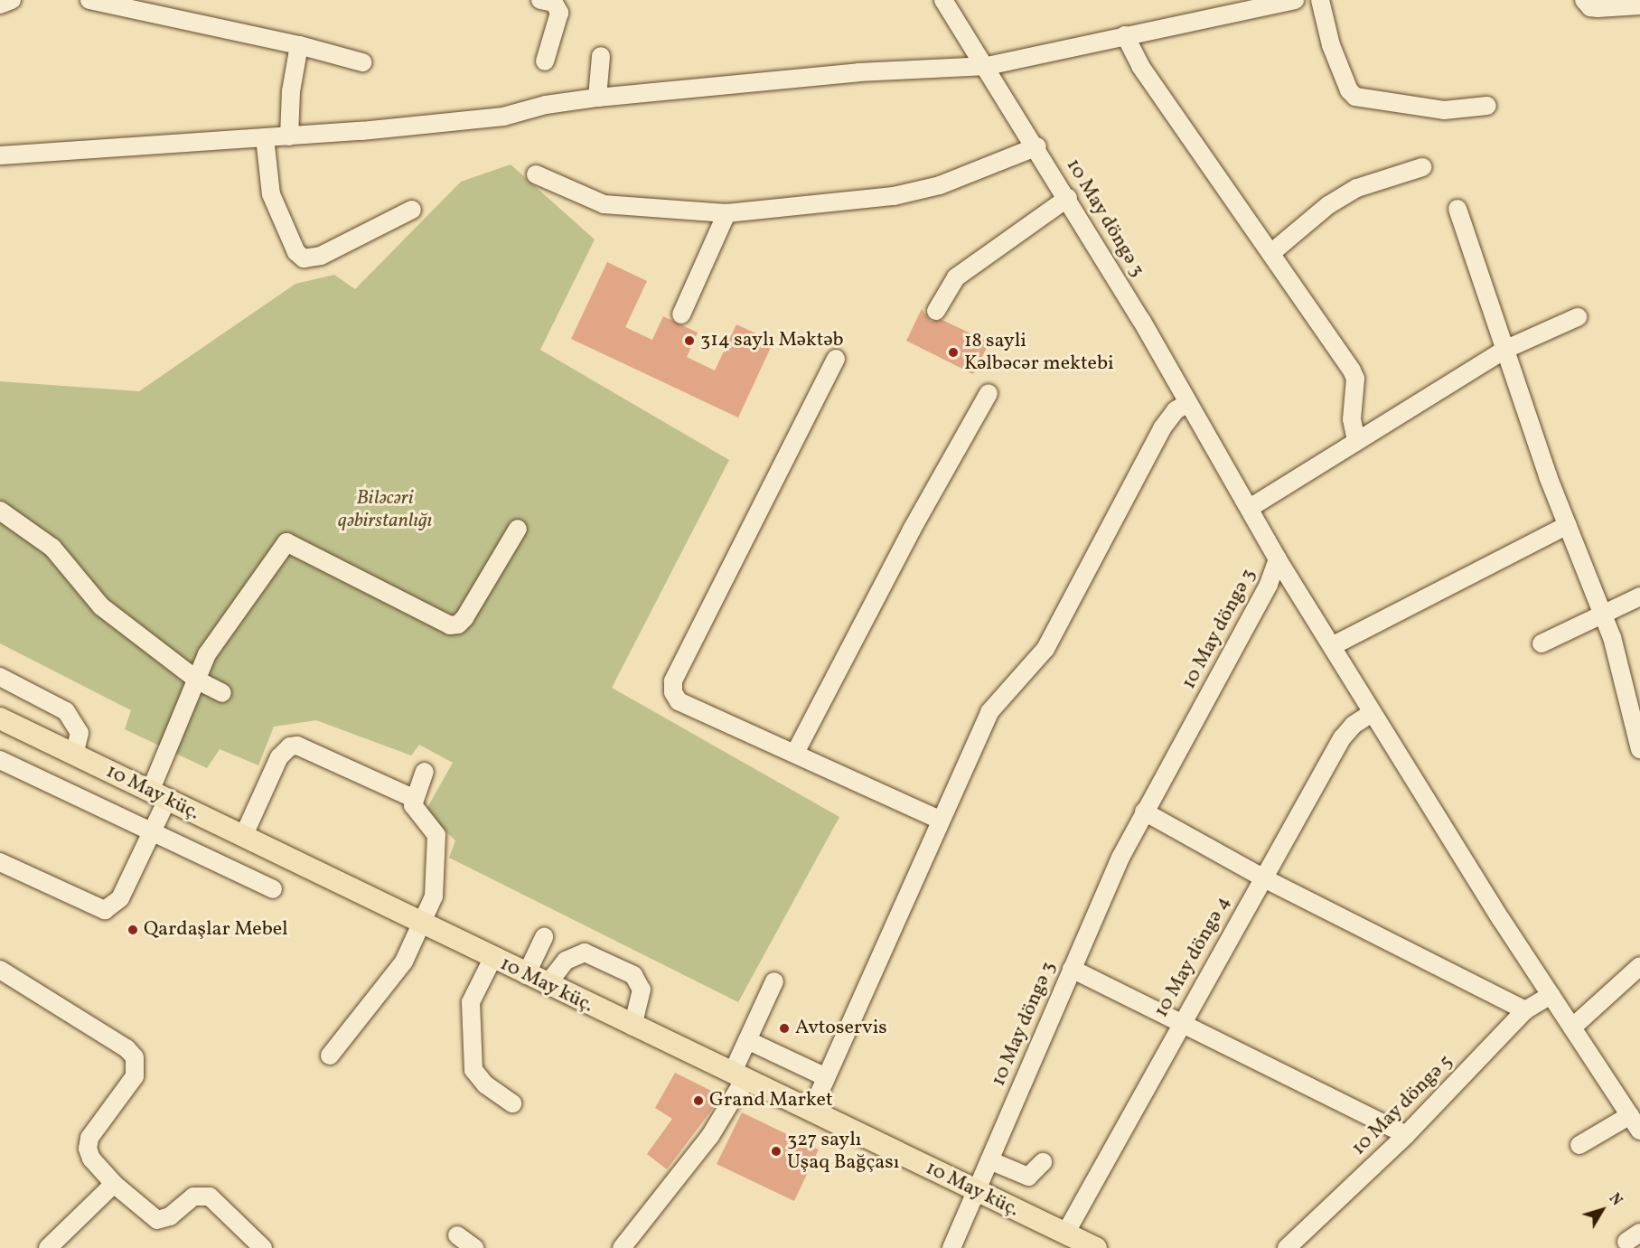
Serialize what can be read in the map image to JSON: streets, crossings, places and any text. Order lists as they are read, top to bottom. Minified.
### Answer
{"streets":{"main road":["10 May küç."],"street":["10 May döngə 3","10 May döngə 4","10 May döngə 5"]},"crossings":[["10 May döngə 3","10 May küç."],["10 May küç.","10 May döngə 4"]],"parks":["Biləcəri qəbirstanlığı"],"places":["314 saylı Məktəb","18 sayli Kəlbəcər mektebi","Qardaşlar Mebel","Avtoservis","Grand Market","327 saylı Uşaq Bağçası"],"north":"top right"}
